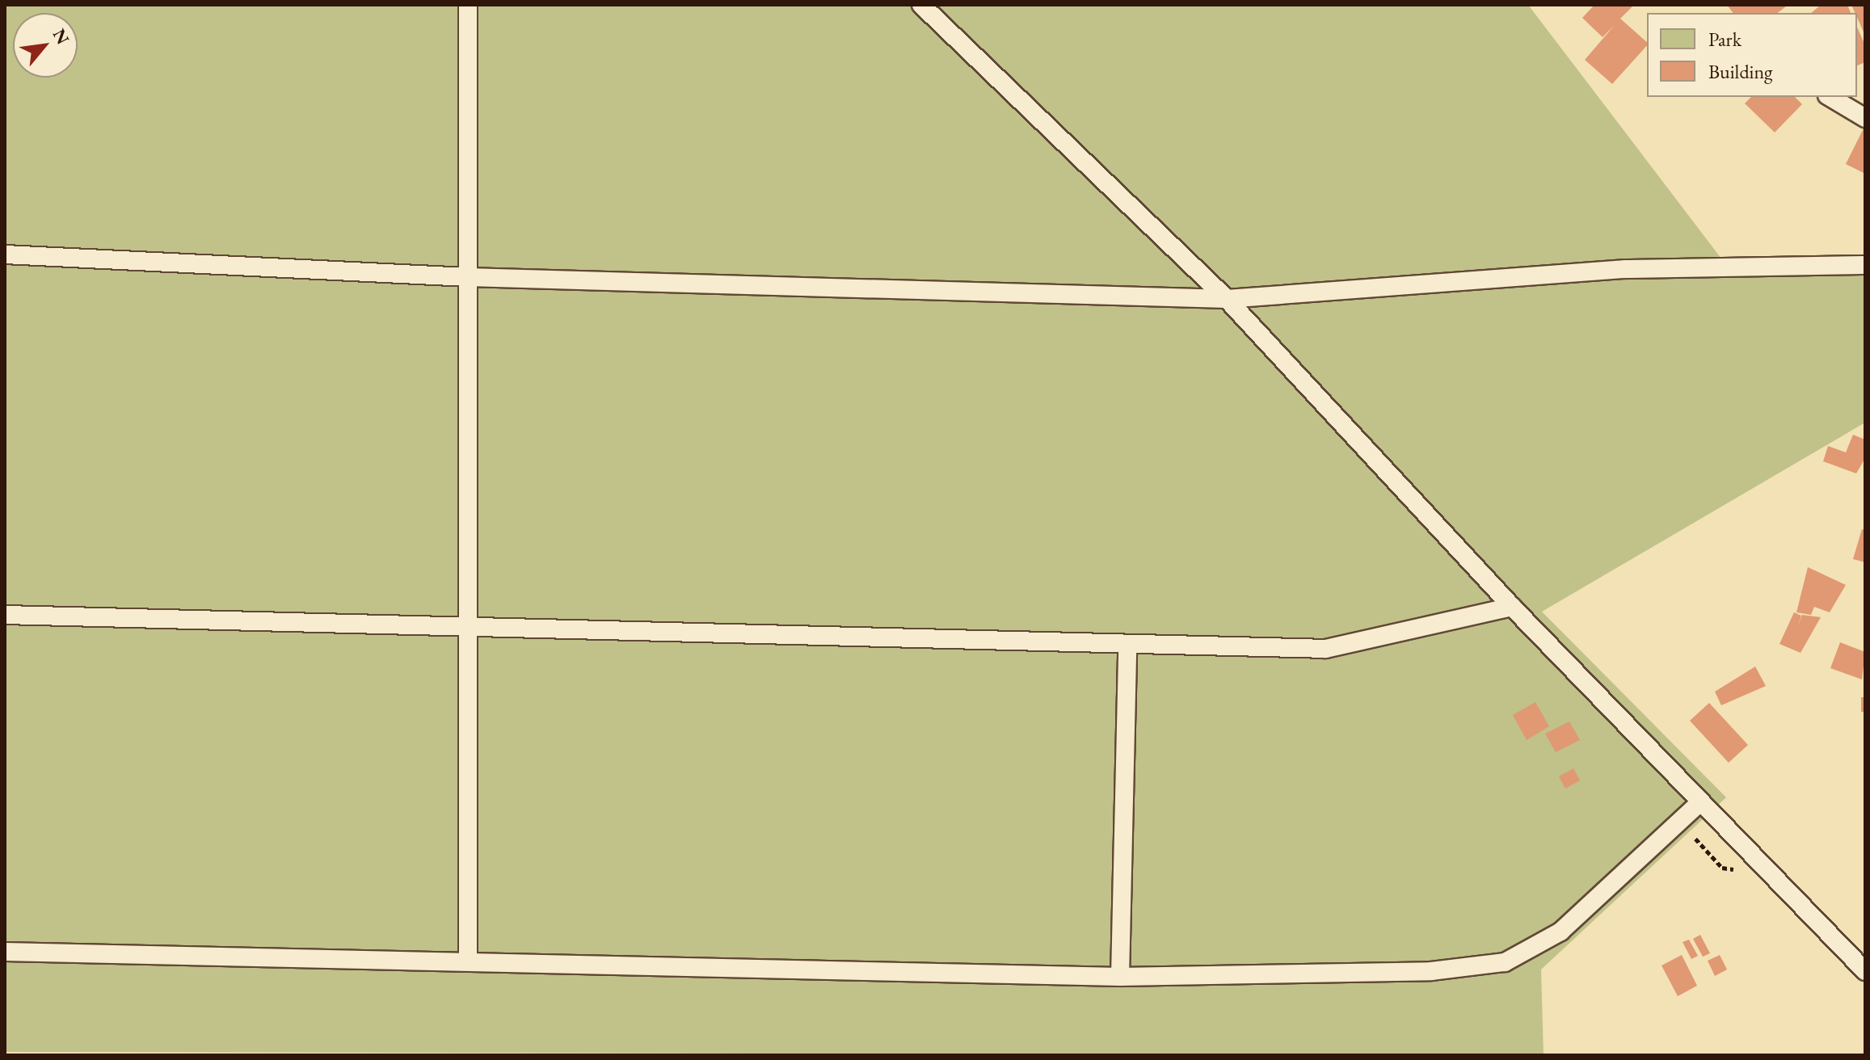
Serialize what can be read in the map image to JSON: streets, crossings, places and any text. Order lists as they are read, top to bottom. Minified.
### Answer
{"legend":["Park","Building"],"north":"top right"}
